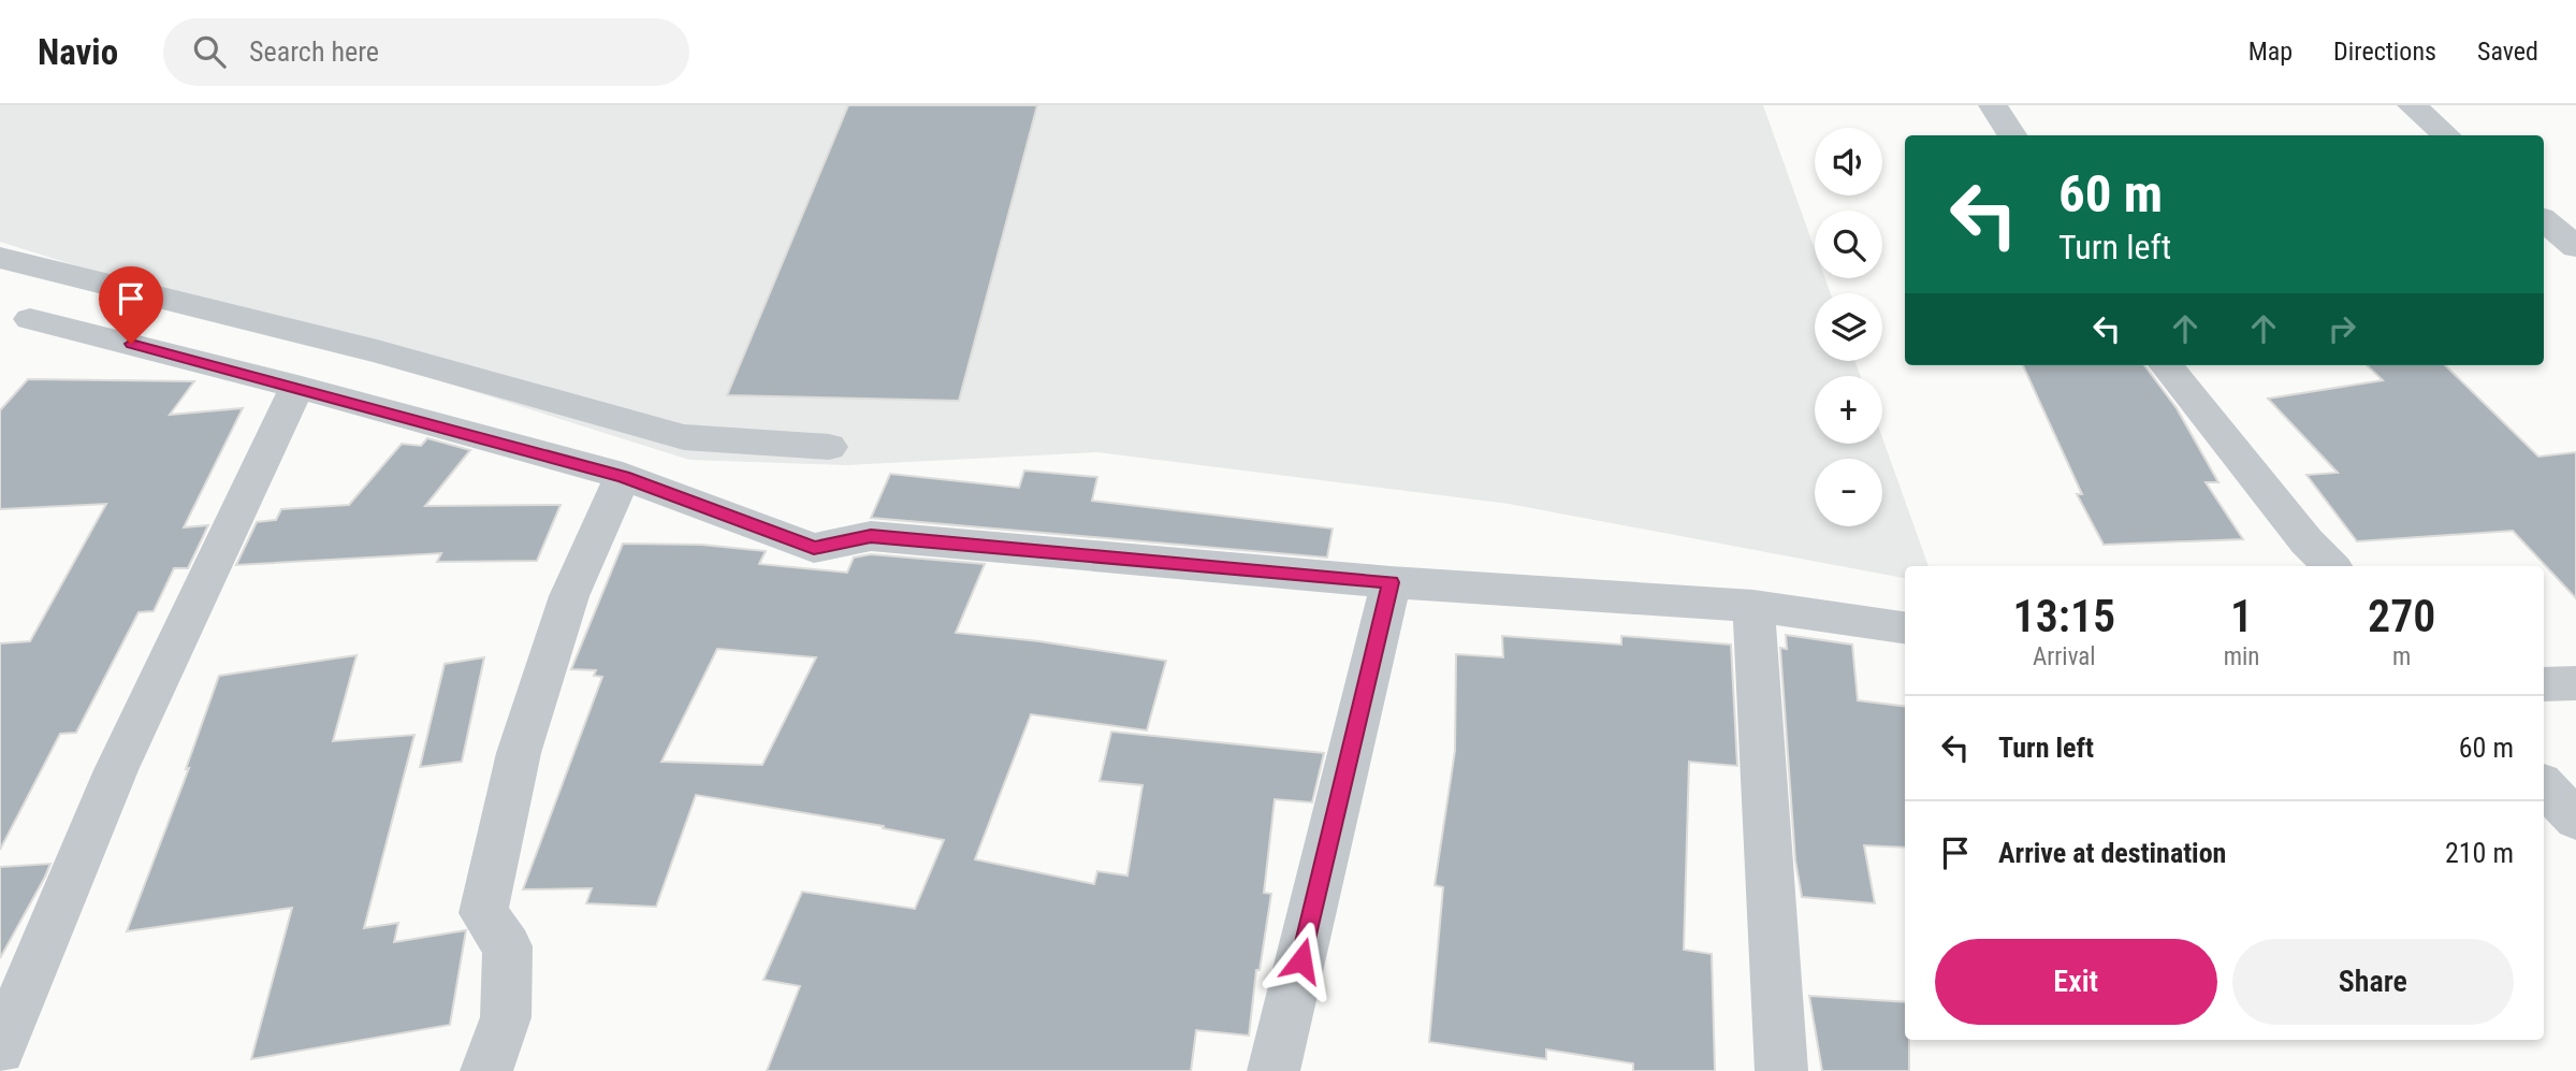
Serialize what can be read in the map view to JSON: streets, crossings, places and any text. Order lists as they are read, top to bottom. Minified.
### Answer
{"page":{"header":"Navio","search":"Search here","nav":["Map","Directions","Saved"],"map_buttons":["+","−"],"turn":["60 m","Turn left"],"eta":["13:15","Arrival","1","min","270","m"],"list":[{"name":"Turn left","value":"60 m"},{"name":"Arrive at destination","value":"210 m"}],"buttons":["Exit","Share"]}}
